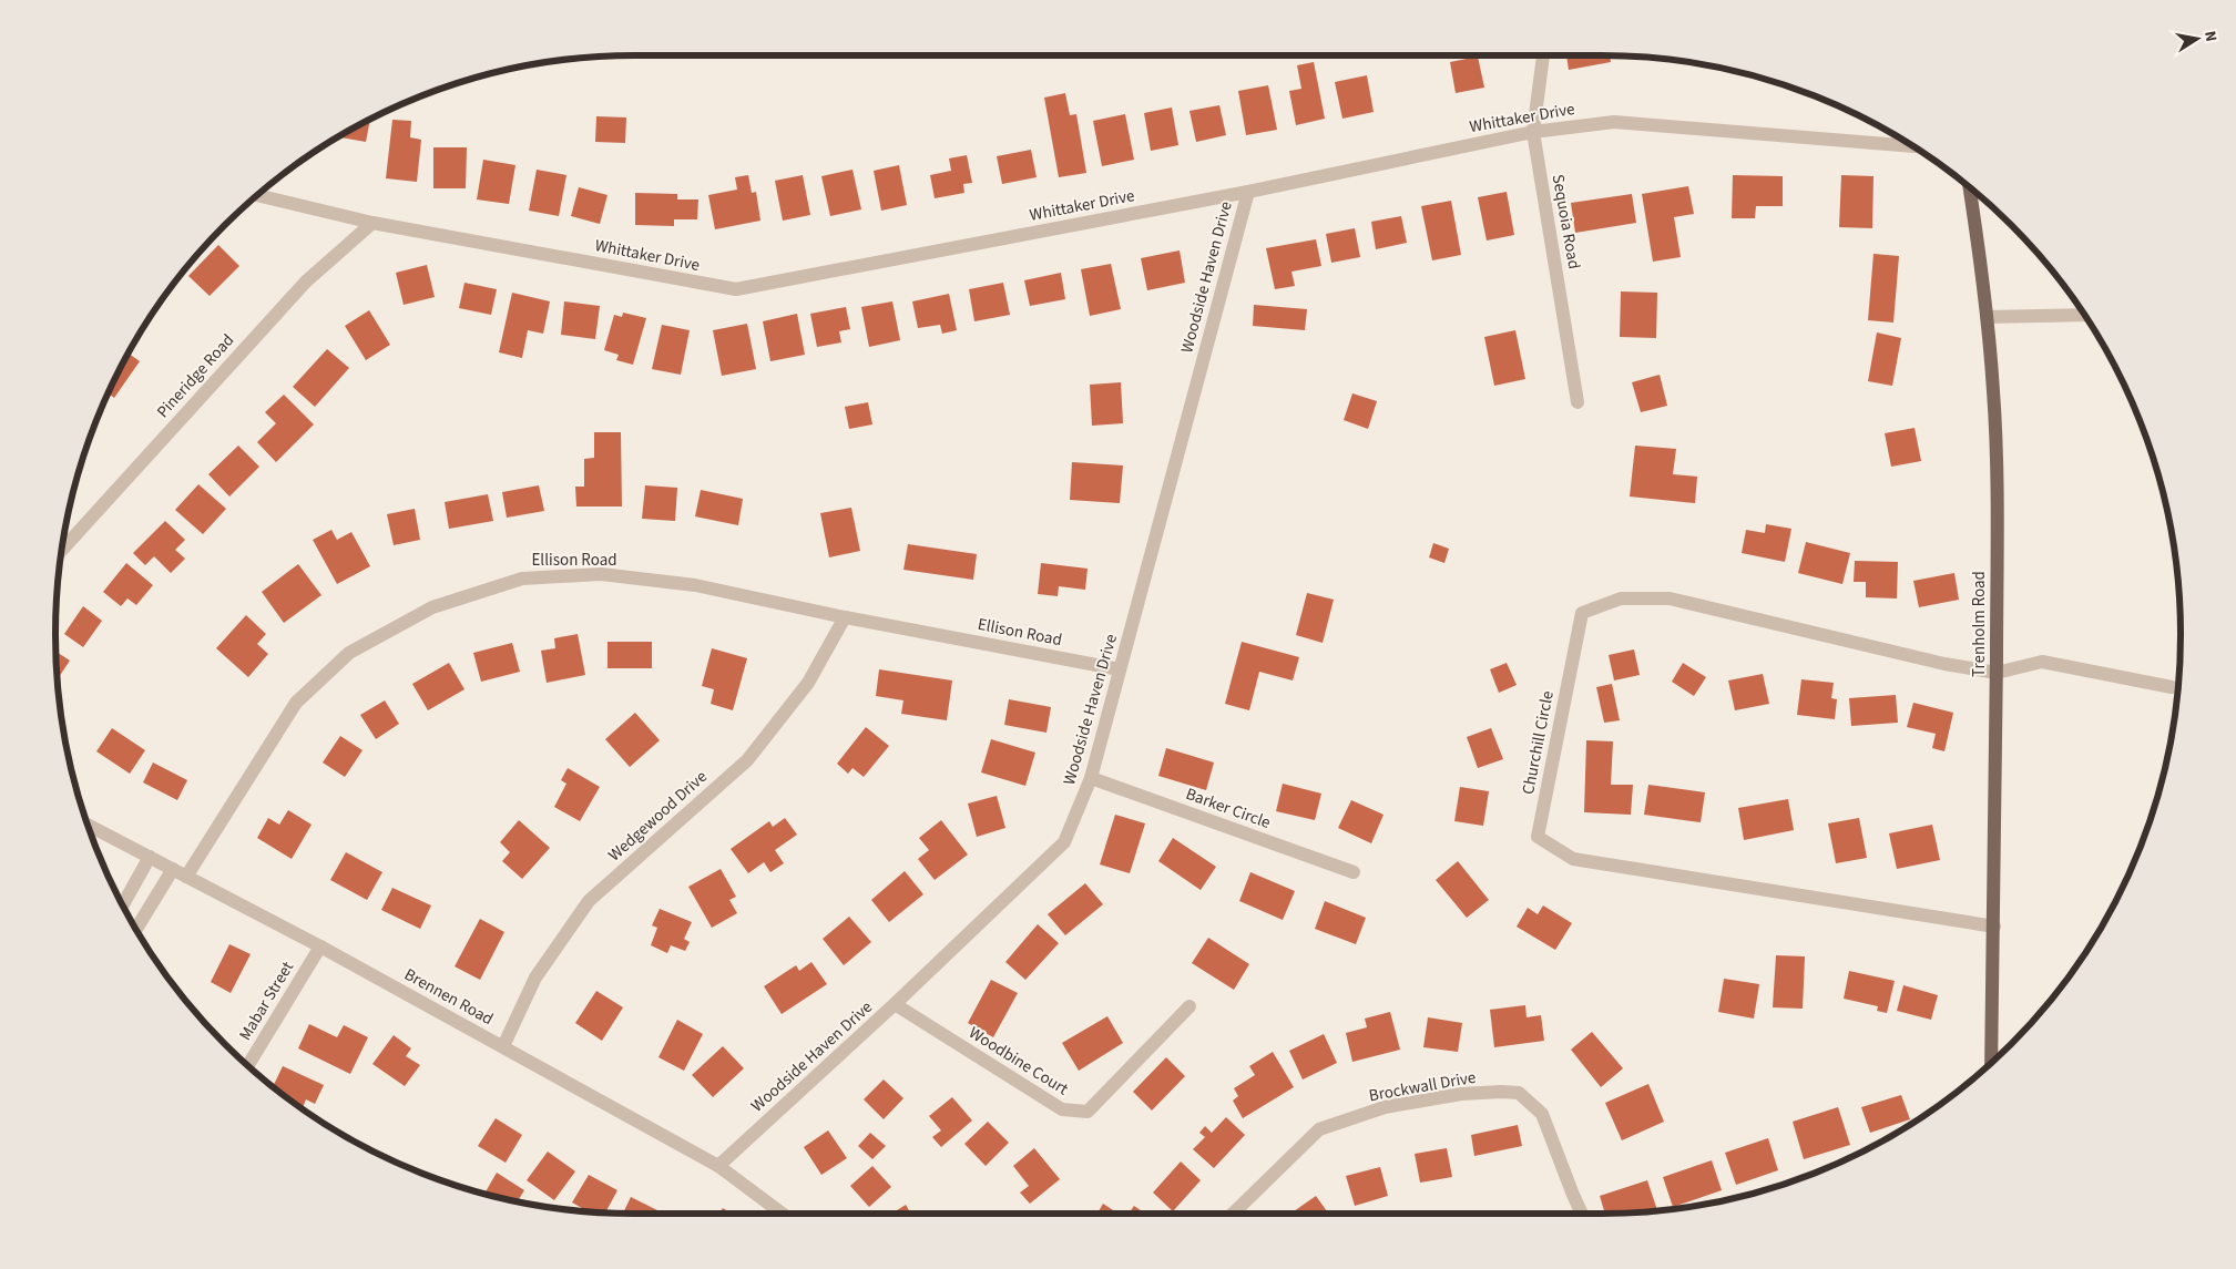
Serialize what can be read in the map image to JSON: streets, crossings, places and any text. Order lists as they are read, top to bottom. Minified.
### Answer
{"streets":{"main road":["Trenholm Road"],"street":["Whittaker Drive","Sequoia Road","Woodside Haven Drive","Pineridge Road","Ellison Road","Churchill Circle","Barker Circle","Wedgewood Drive","Brennen Road","Mabar Street","Woodbine Court","Brockwall Drive"]},"crossings":[["Whittaker Drive","Sequoia Road"],["Whittaker Drive","Woodside Haven Drive"],["Whittaker Drive","Pineridge Road"],["Woodside Haven Drive","Ellison Road"],["Woodside Haven Drive","Barker Circle"],["Woodside Haven Drive","Brennen Road"],["Woodside Haven Drive","Woodbine Court"],["Ellison Road","Wedgewood Drive"],["Ellison Road","Brennen Road"],["Trenholm Road","Churchill Circle"],["Wedgewood Drive","Brennen Road"],["Brennen Road","Mabar Street"]],"north":"right"}
